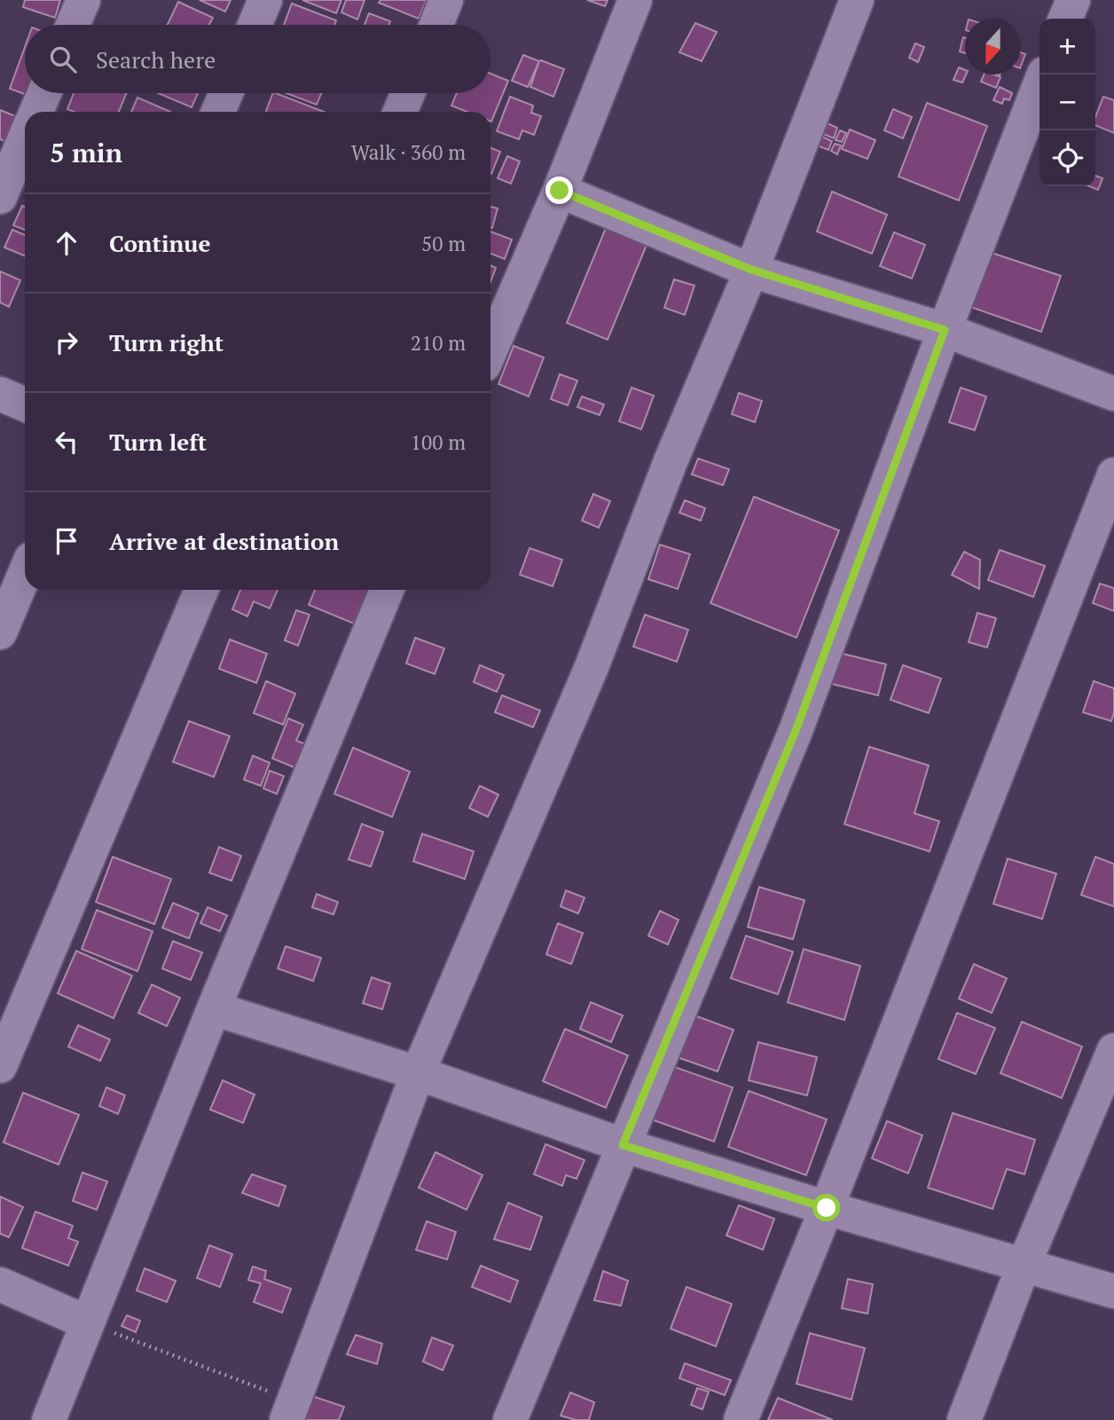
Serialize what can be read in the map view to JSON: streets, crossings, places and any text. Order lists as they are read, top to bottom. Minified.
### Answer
{"north":"bottom","page":{"map_buttons":["+","−"],"search":"Search here","heading":["5 min","Walk · 360 m"],"list":[["Continue","50 m"],["Turn right","210 m"],["Turn left","100 m"],"Arrive at destination"]}}
